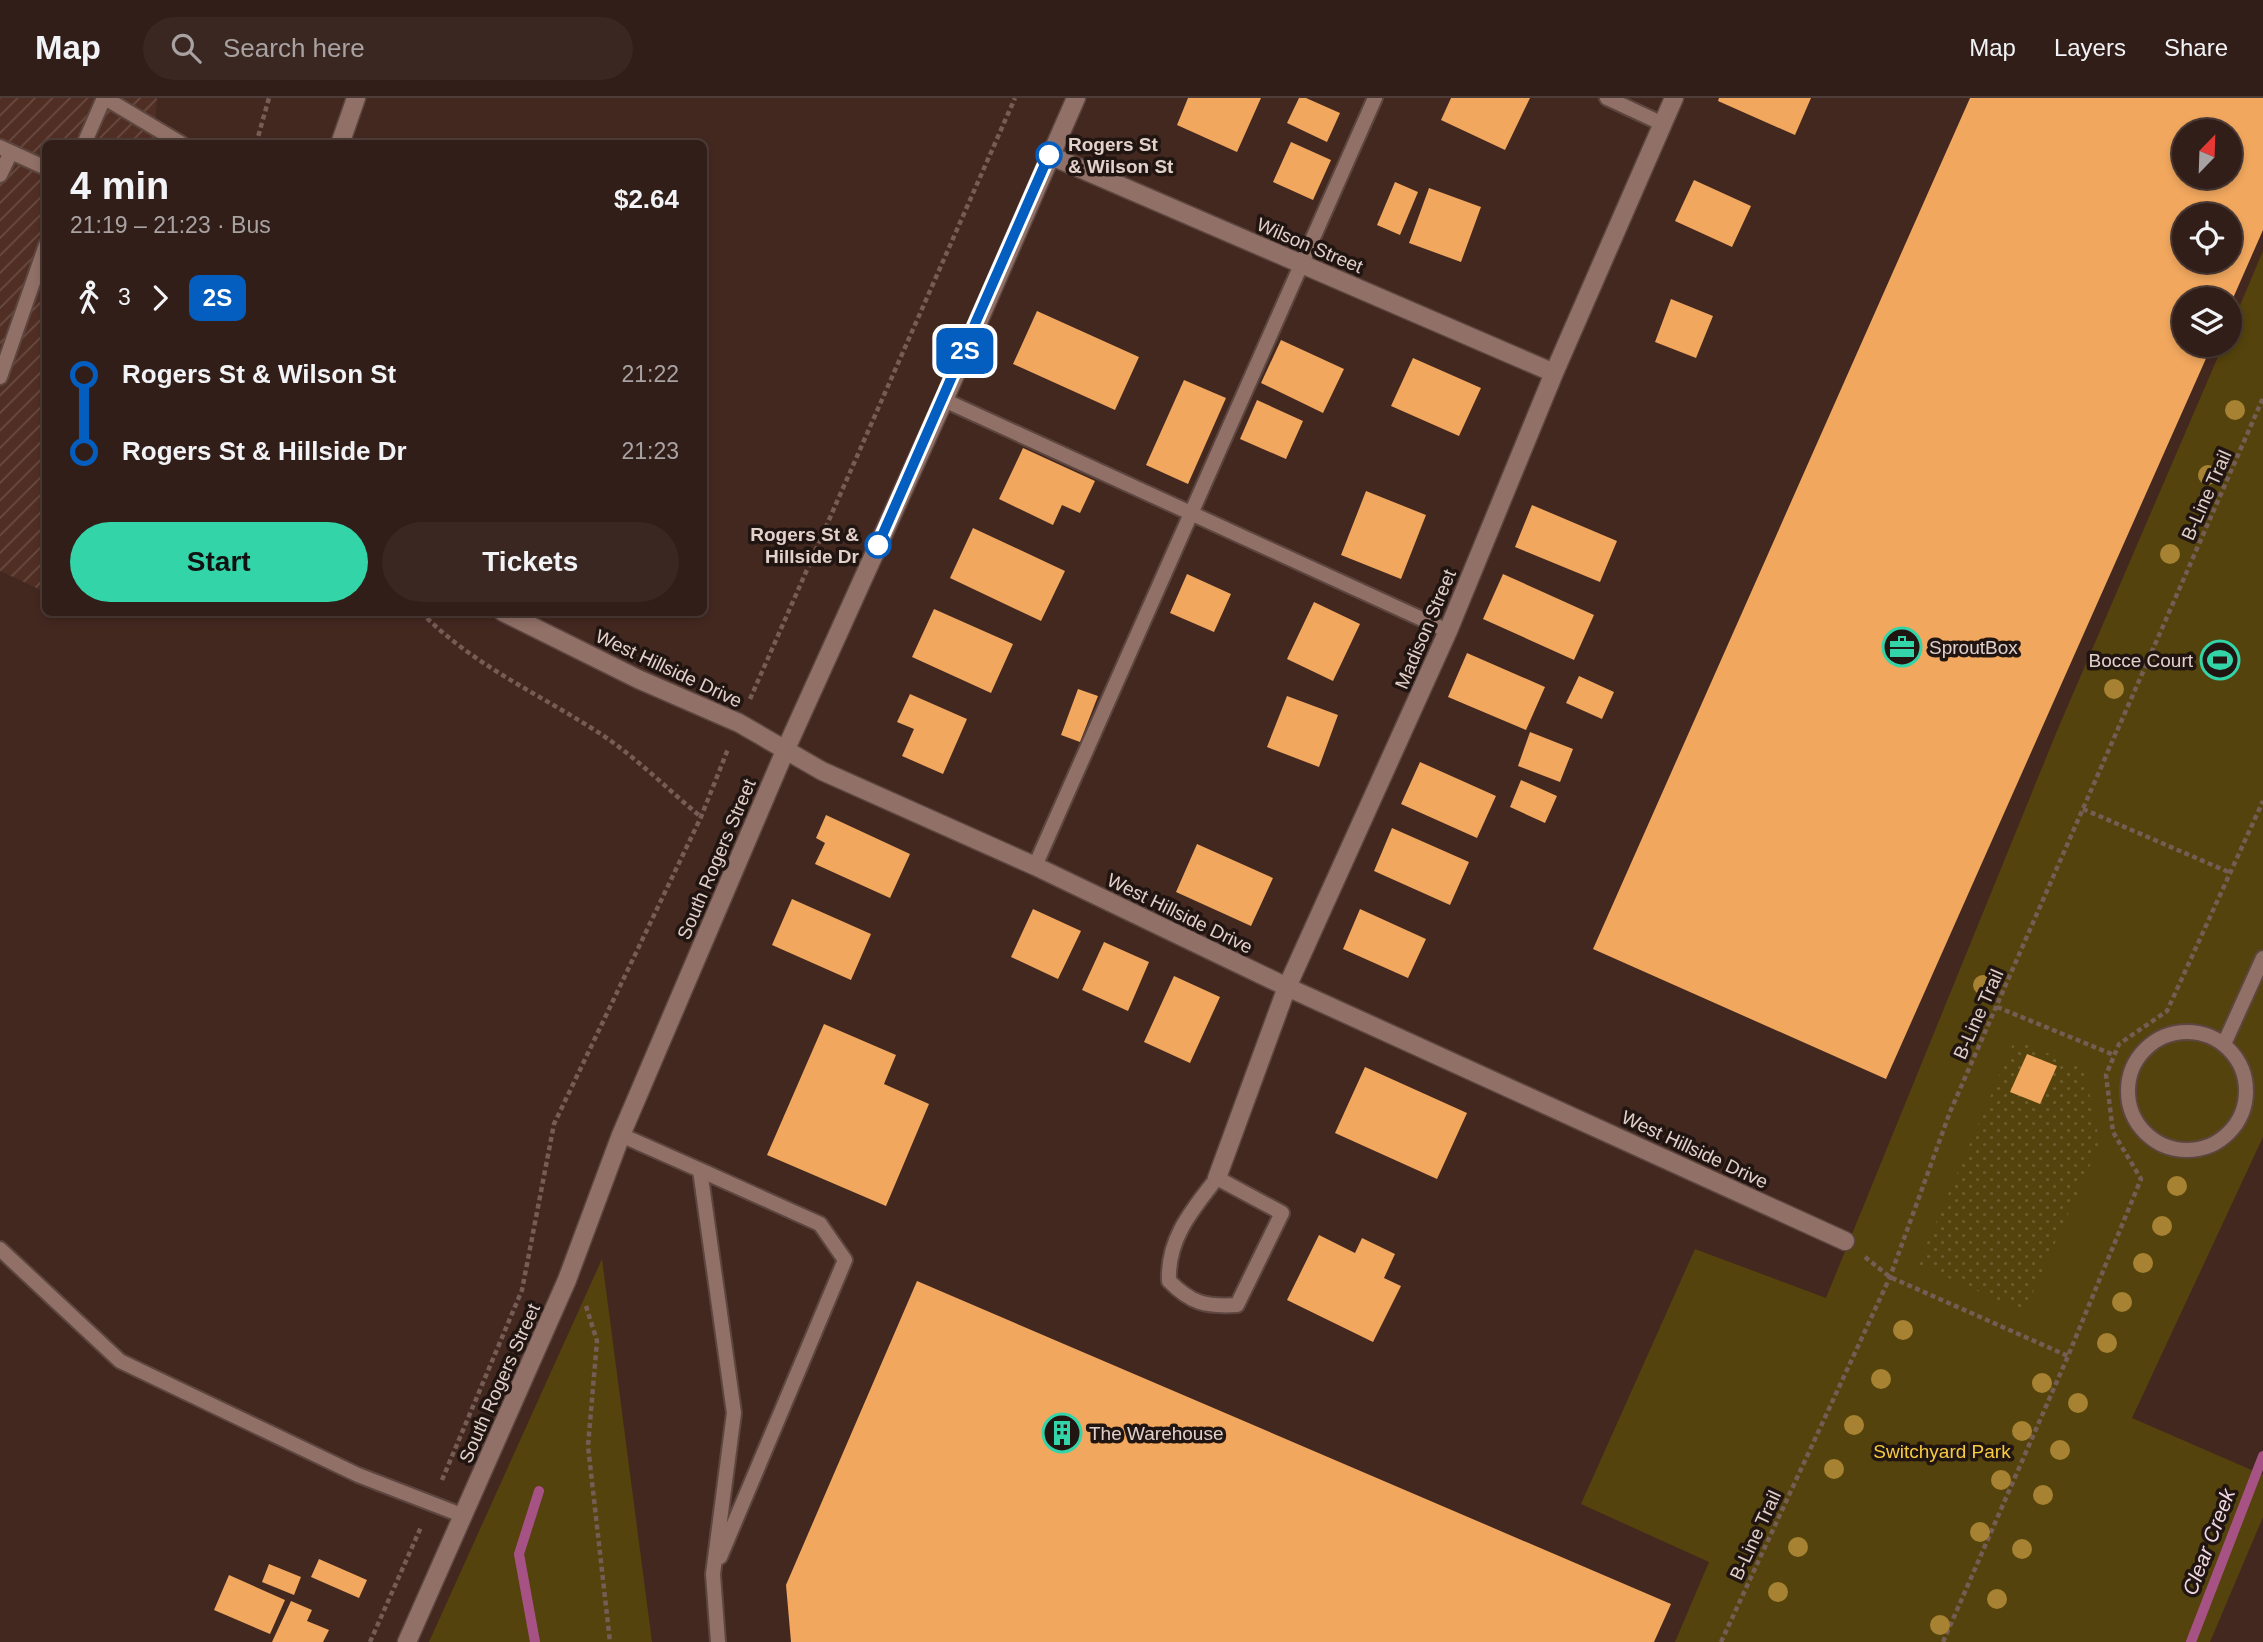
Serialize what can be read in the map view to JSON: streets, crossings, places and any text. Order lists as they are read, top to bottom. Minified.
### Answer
{"streets":{"street":["Wilson Street","Madison Street","West Hillside Drive","South Rogers Street"],"path":["B-Line Trail"]},"crossings":[["Wilson Street","Madison Street"],["Wilson Street","South Rogers Street"],["Madison Street","West Hillside Drive"],["West Hillside Drive","South Rogers Street"]],"water":["Clear Creek"],"parks":["Switchyard Park"],"places":{"other":["Rogers St & Wilson St","Rogers St & Hillside Dr"],"office":["SproutBox"],"sports":["Bocce Court"],"building":["The Warehouse"]},"lines":["bus line 2S"],"north":"top right","page":{"header":"Map","search":"Search here","nav":["Map","Layers","Share"],"on_map":"2S","heading":["4 min","21:19 – 21:23 · Bus","$2.64"],"legs":["3","2S"],"list":[{"name":"Rogers St & Wilson St","value":"21:22"},{"name":"Rogers St & Hillside Dr","value":"21:23"}],"buttons":["Start","Tickets"]}}
